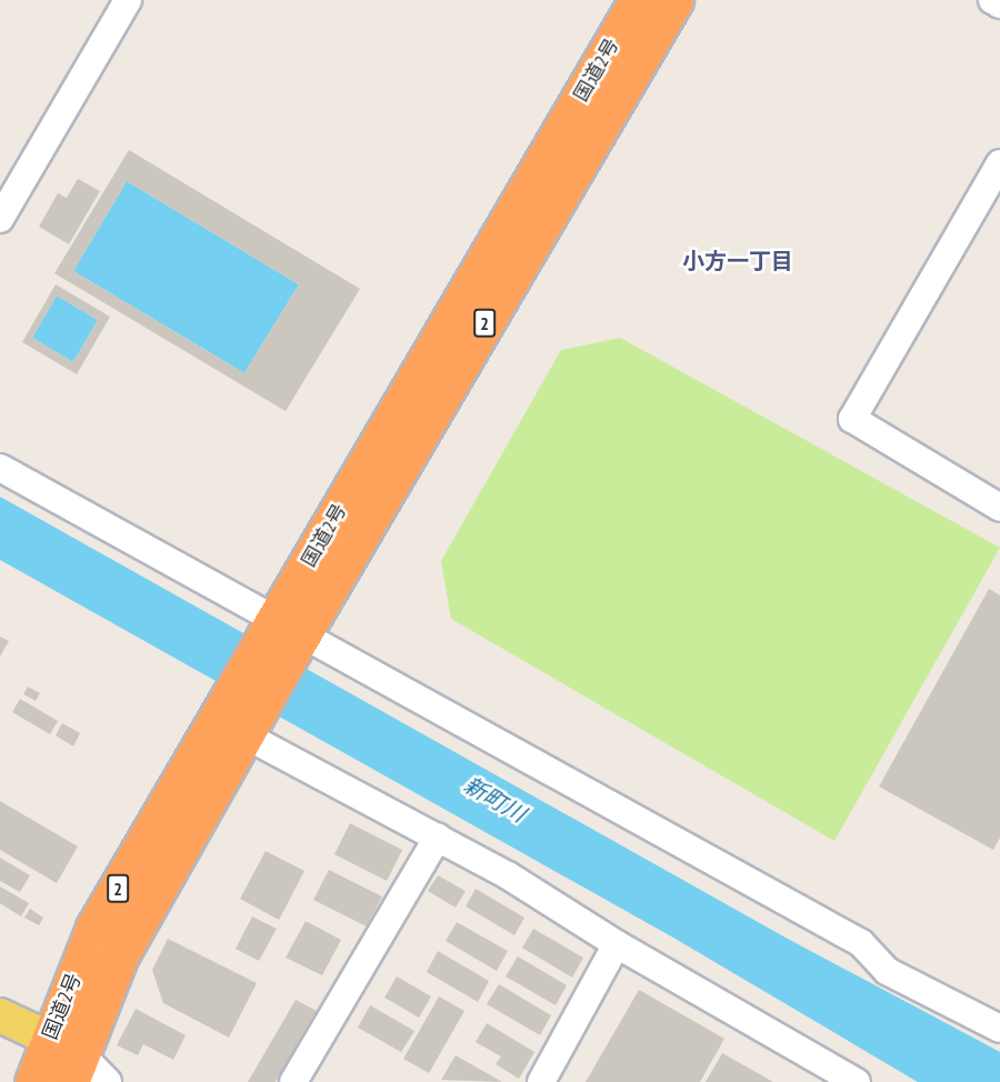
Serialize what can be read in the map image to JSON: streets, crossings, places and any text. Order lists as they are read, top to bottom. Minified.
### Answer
{"streets":{"highway":["国道2号","2"]},"districts":["小方一丁目"],"water":["新町川"]}
